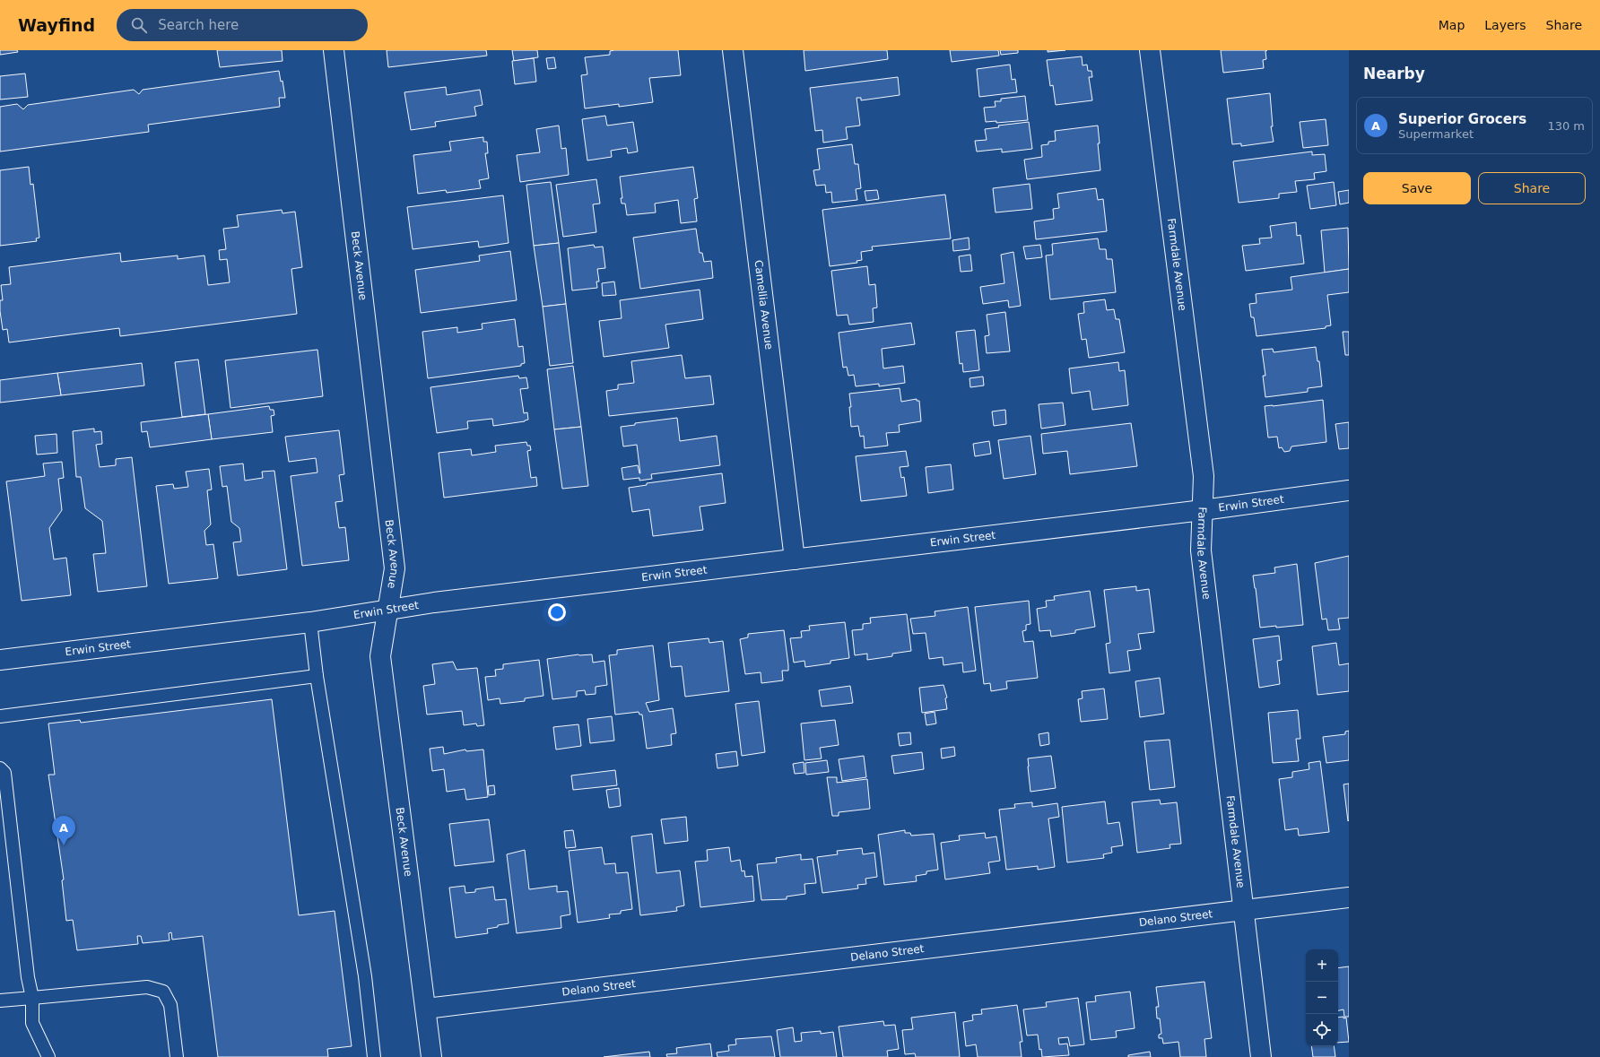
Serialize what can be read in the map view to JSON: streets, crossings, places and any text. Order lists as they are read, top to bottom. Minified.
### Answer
{"streets":{"street":["Beck Avenue","Farmdale Avenue","Camellia Avenue","Erwin Street","Delano Street"]},"crossings":[["Beck Avenue","Erwin Street"],["Beck Avenue","Delano Street"],["Farmdale Avenue","Erwin Street"],["Farmdale Avenue","Delano Street"],["Camellia Avenue","Erwin Street"]],"page":{"header":"Wayfind","search":"Search here","nav":["Map","Layers","Share"],"heading":"Nearby","list":[{"mark":"A","name":"Superior Grocers","note":"Supermarket","value":"130 m"}],"buttons":["Save","Share"],"pins":"A","map_buttons":["+","−"]}}
